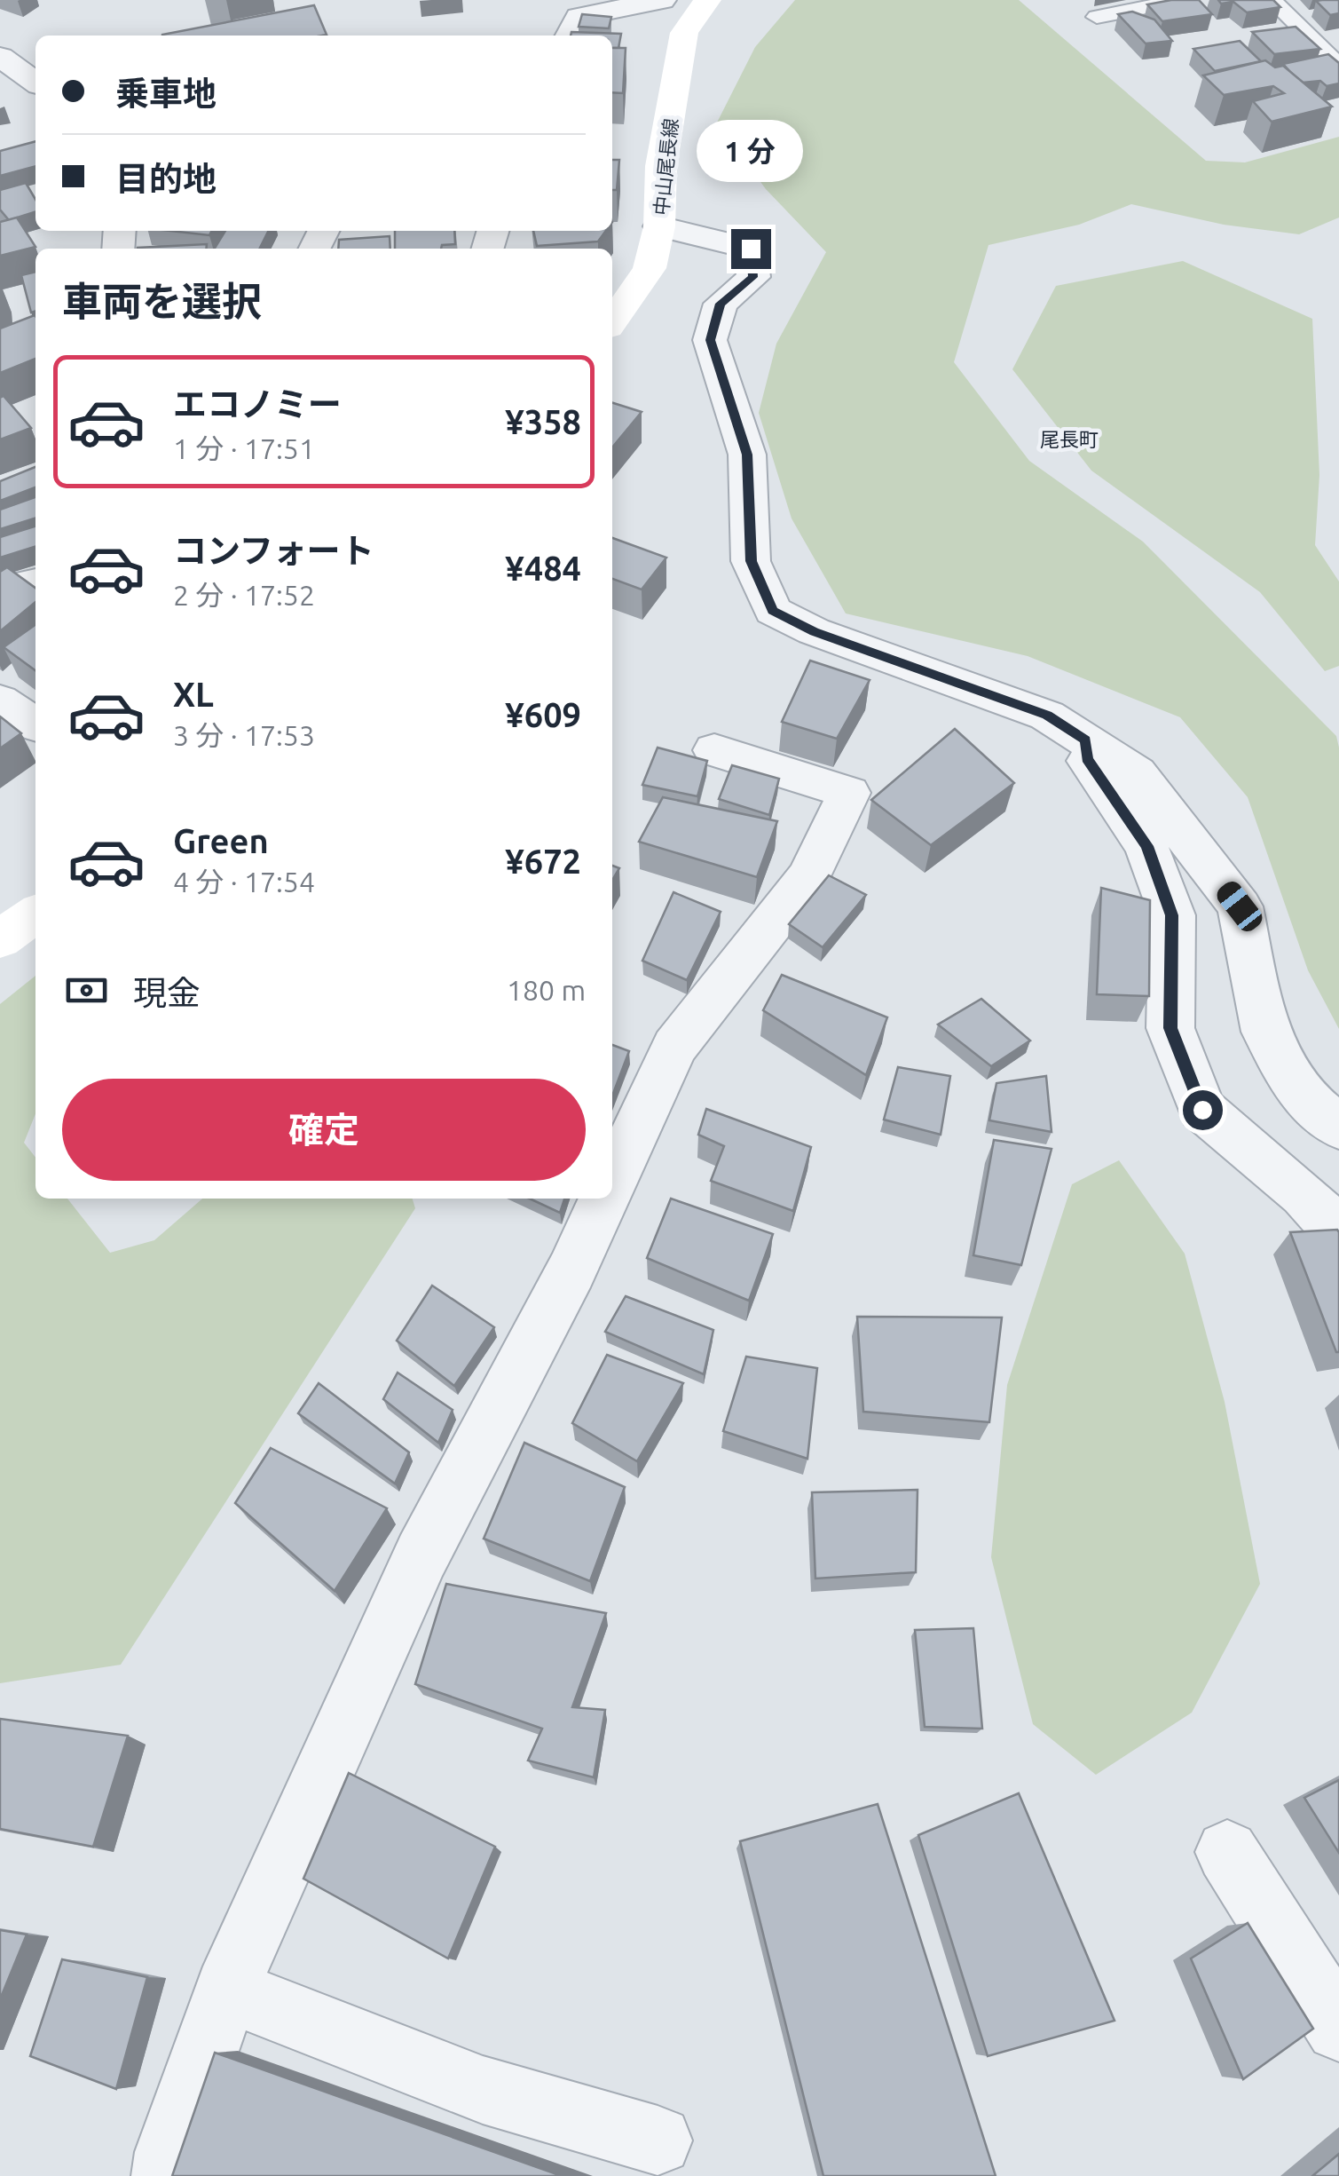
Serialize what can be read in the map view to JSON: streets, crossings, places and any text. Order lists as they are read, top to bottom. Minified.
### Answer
{"streets":{"main road":["中山尾長線"]},"districts":["尾長町"],"page":{"banner":["乗車地","目的地"],"bubble":"1 分","heading":"車両を選択","list":[{"name":"エコノミー","note":"1 分 · 17:51","value":"¥358"},{"name":"コンフォート","note":"2 分 · 17:52","value":"¥484"},{"name":"XL","note":"3 分 · 17:53","value":"¥609"},{"name":"Green","note":"4 分 · 17:54","value":"¥672"}],"pay":["現金","180 m"],"buttons":"確定"}}
